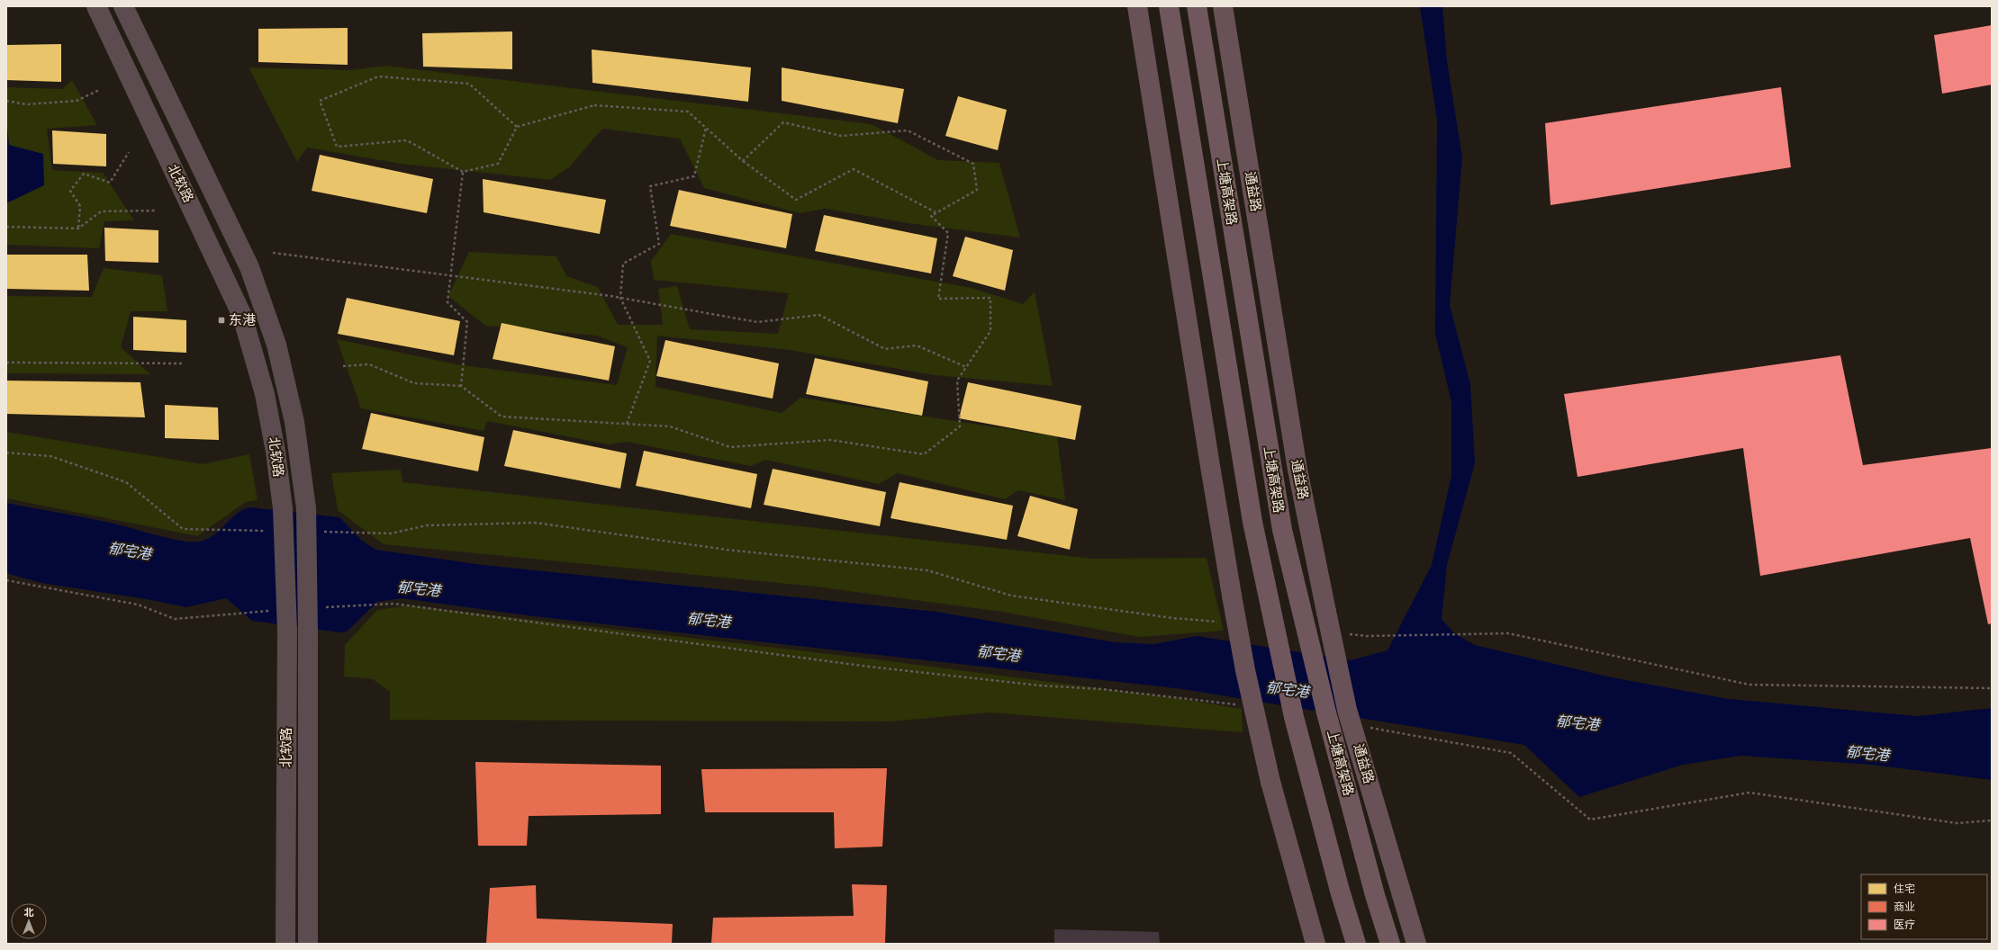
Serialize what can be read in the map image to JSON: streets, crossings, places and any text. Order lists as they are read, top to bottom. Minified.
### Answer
{"streets":{"highway":["上塘高架路"],"main road":["通益路"],"street":["北软路"]},"water":["郁宅港"],"places":{"transit":["东港"]},"legend":["住宅","商业","医疗"],"north":"top"}
